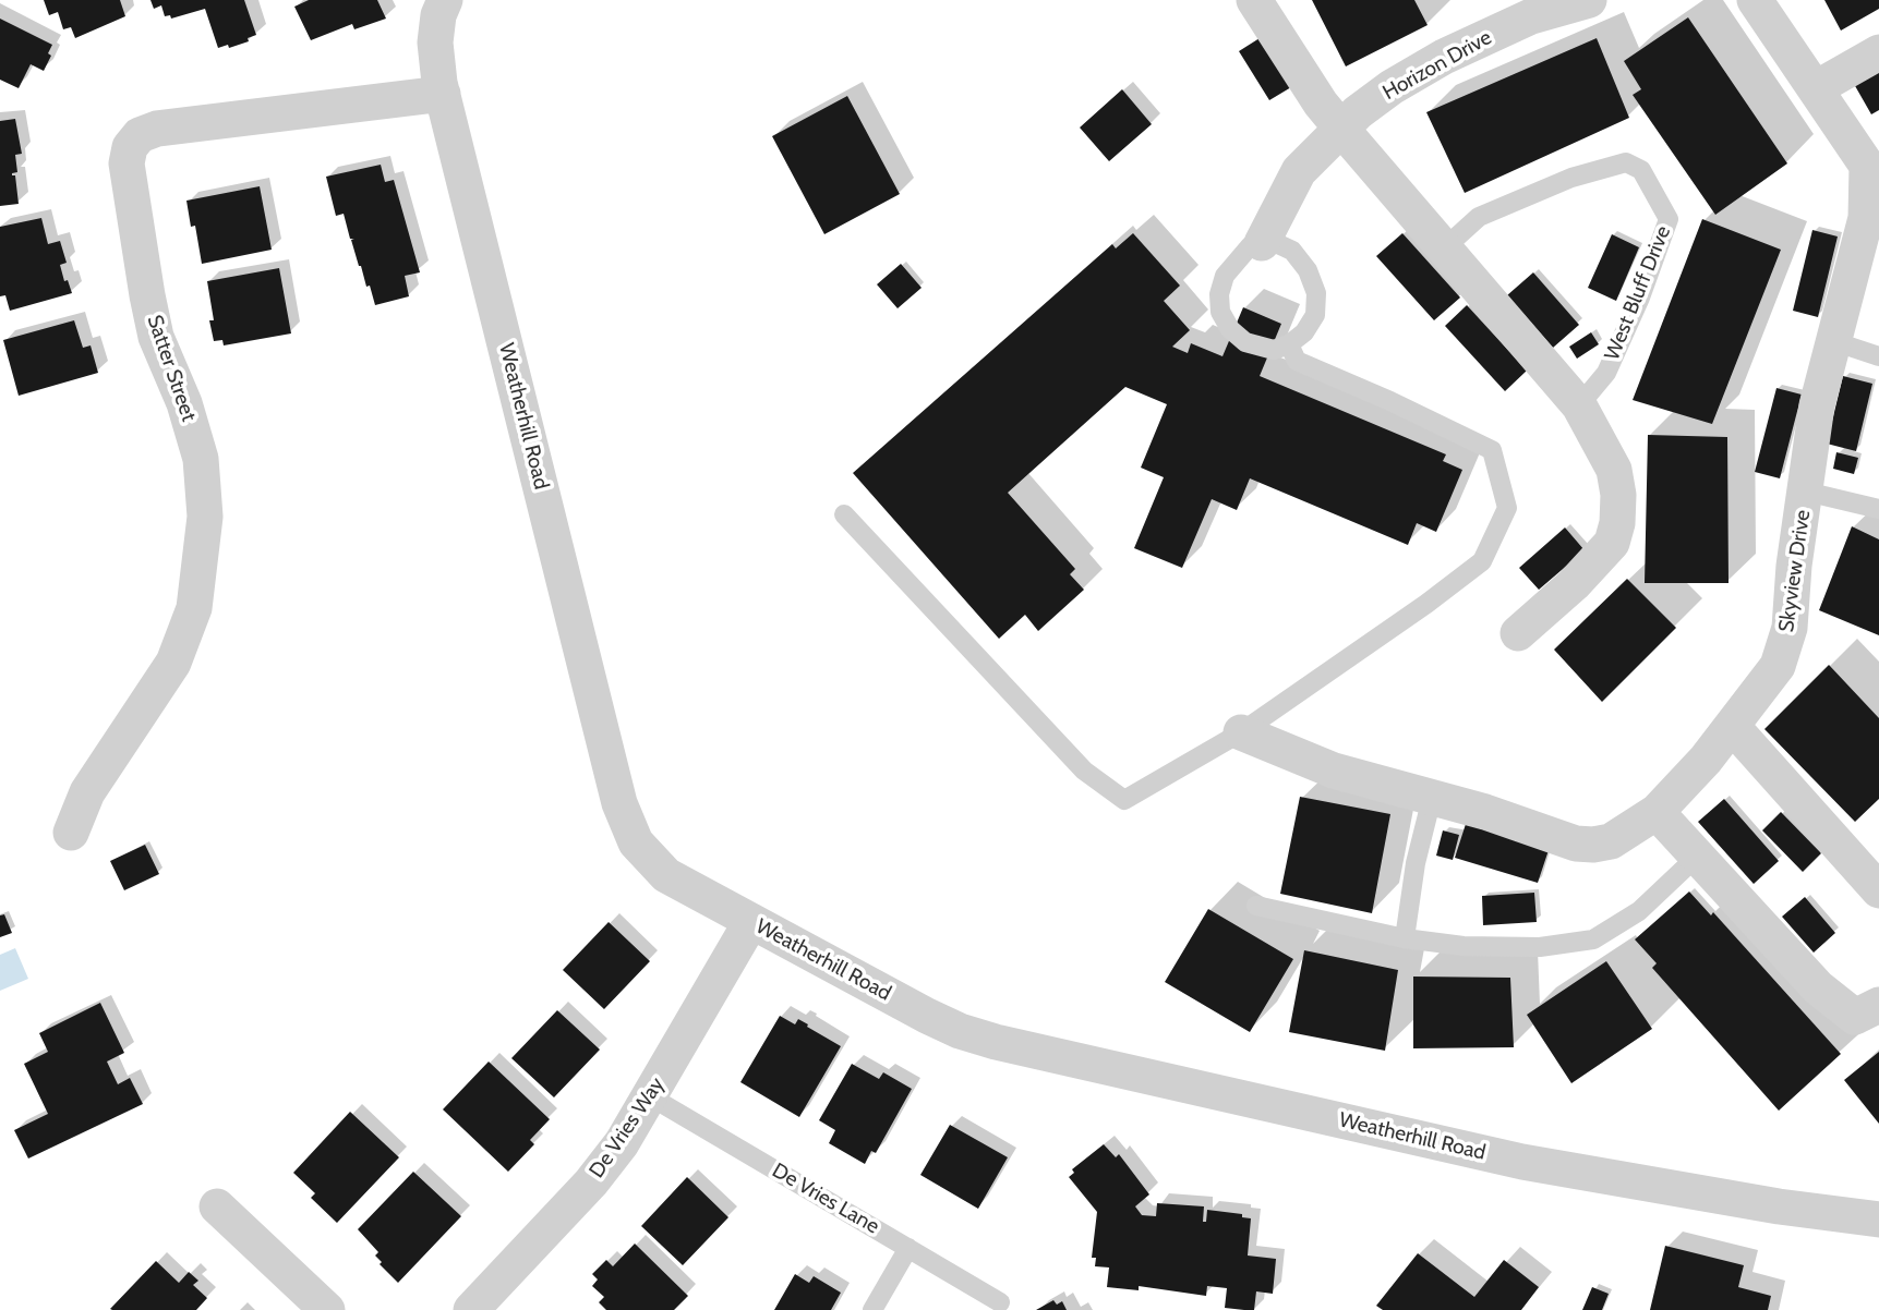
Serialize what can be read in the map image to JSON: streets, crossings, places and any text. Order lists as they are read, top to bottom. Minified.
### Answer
{"streets":{"street":["Horizon Drive","Satter Street","Weatherhill Road","Skyview Drive","De Vries Way"],"lane":["West Bluff Drive","De Vries Lane"]},"crossings":[["Satter Street","Weatherhill Road"],["Weatherhill Road","De Vries Way"],["De Vries Way","De Vries Lane"]]}
